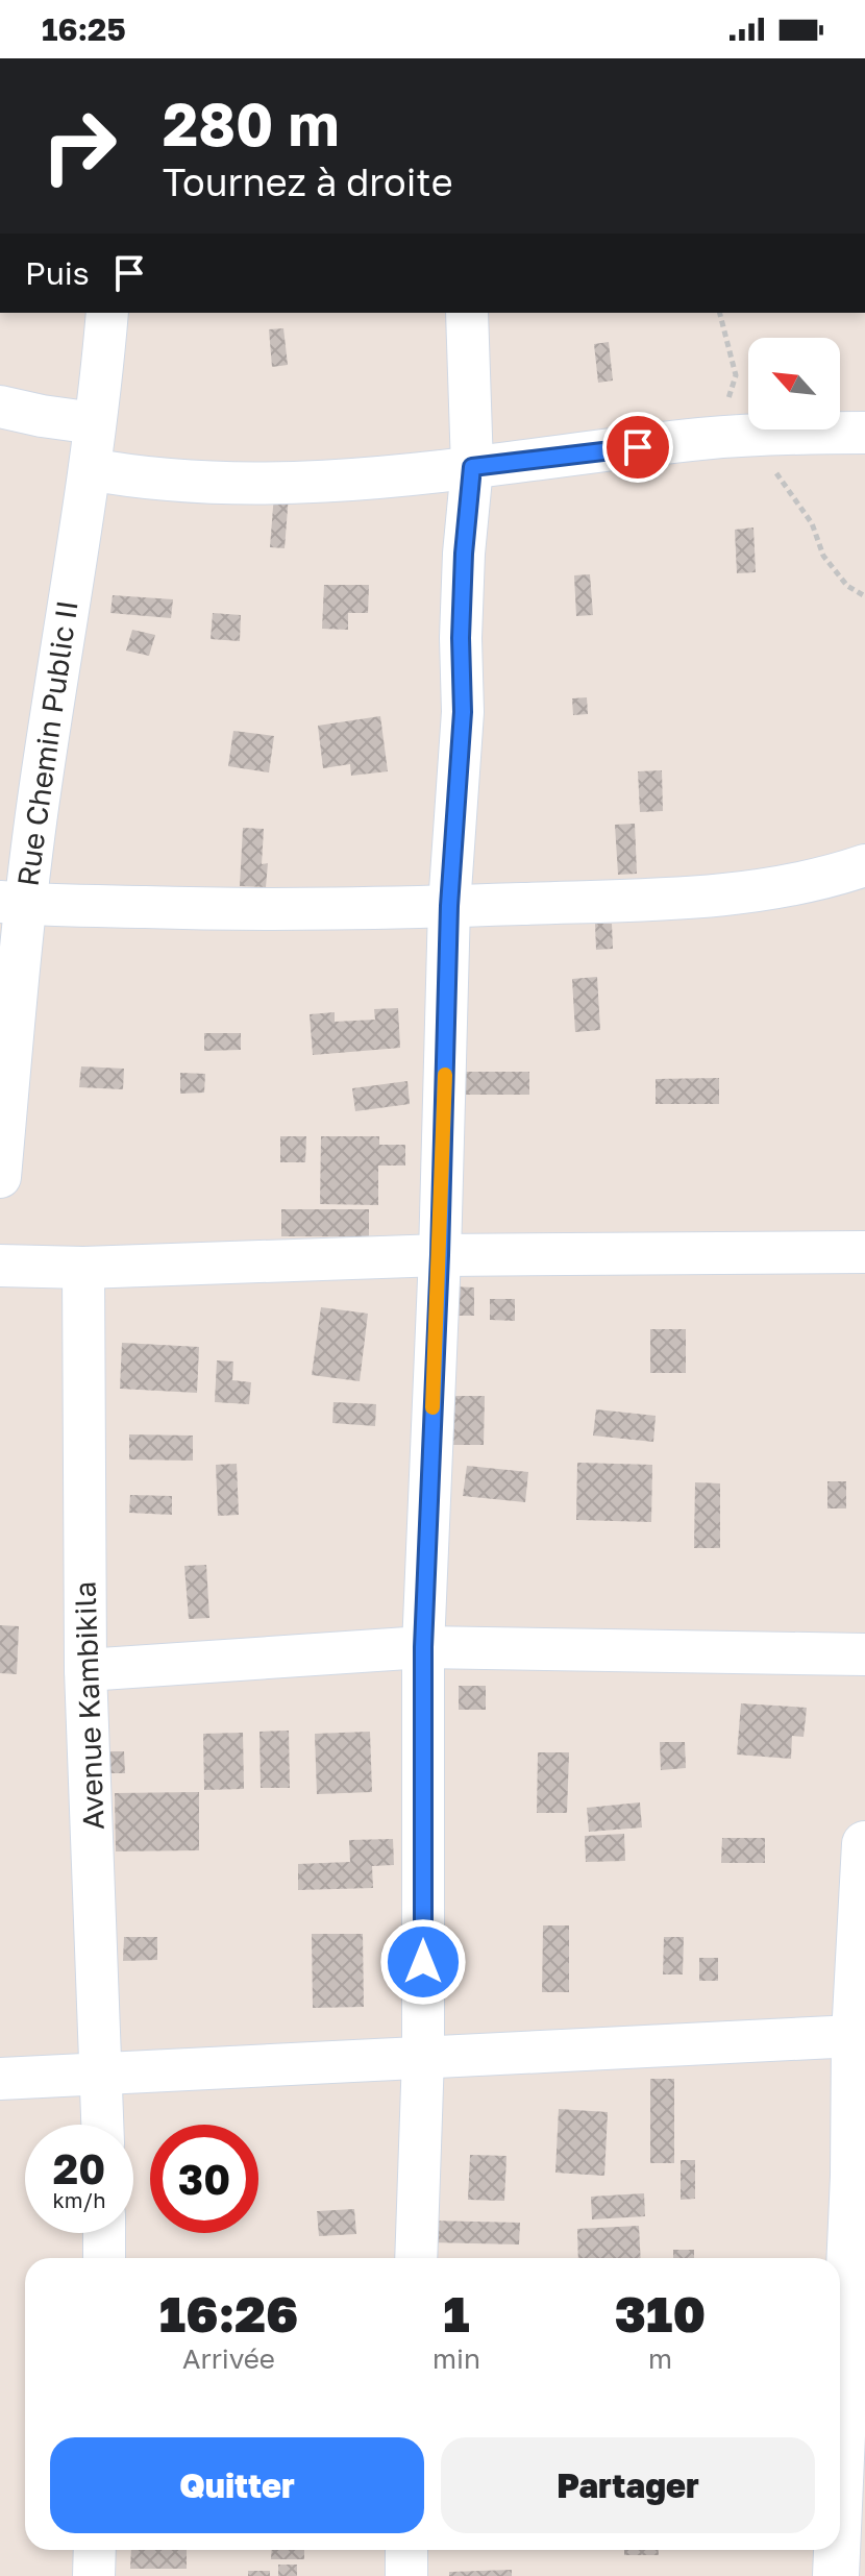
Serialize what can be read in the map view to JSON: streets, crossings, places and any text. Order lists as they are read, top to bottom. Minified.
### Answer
{"streets":{"street":["Rue Chemin Public II","Avenue Kambikila"]},"north":"top left","page":{"status":"16:25","turn":["280 m","Tournez à droite"],"then":"Puis","speed":"20 km/h","limit":"30","eta":["16:26","Arrivée","1","min","310","m"],"buttons":["Quitter","Partager"]}}
